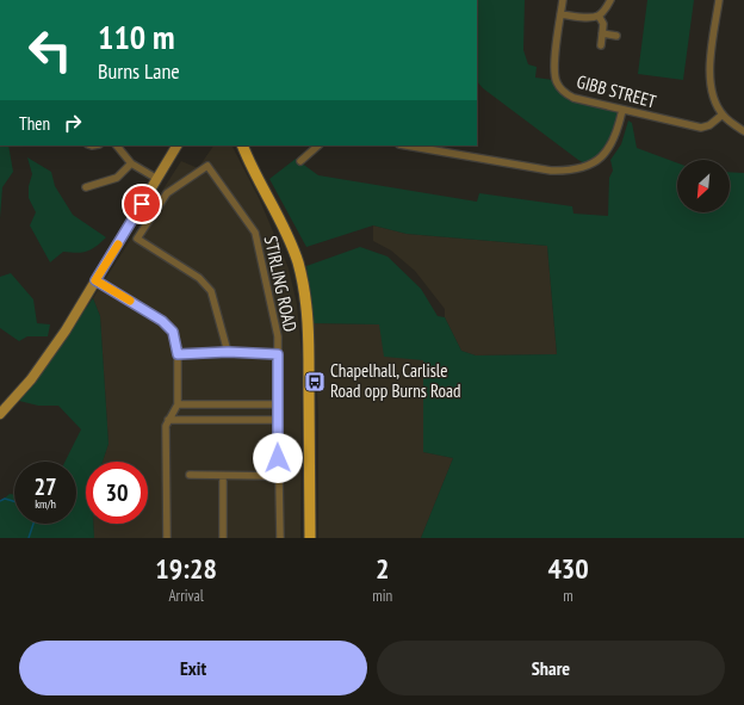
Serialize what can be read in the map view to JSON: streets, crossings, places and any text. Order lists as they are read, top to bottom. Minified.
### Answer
{"streets":{"street":["GIBB STREET","STIRLING ROAD"]},"places":{"bus stop":["Chapelhall, Carlisle Road opp Burns Road"]},"north":"bottom left","page":{"turn":["110 m","Burns Lane"],"then":"Then","speed":"27 km/h","limit":"30","eta":["19:28","Arrival","2","min","430","m"],"buttons":["Exit","Share"]}}
